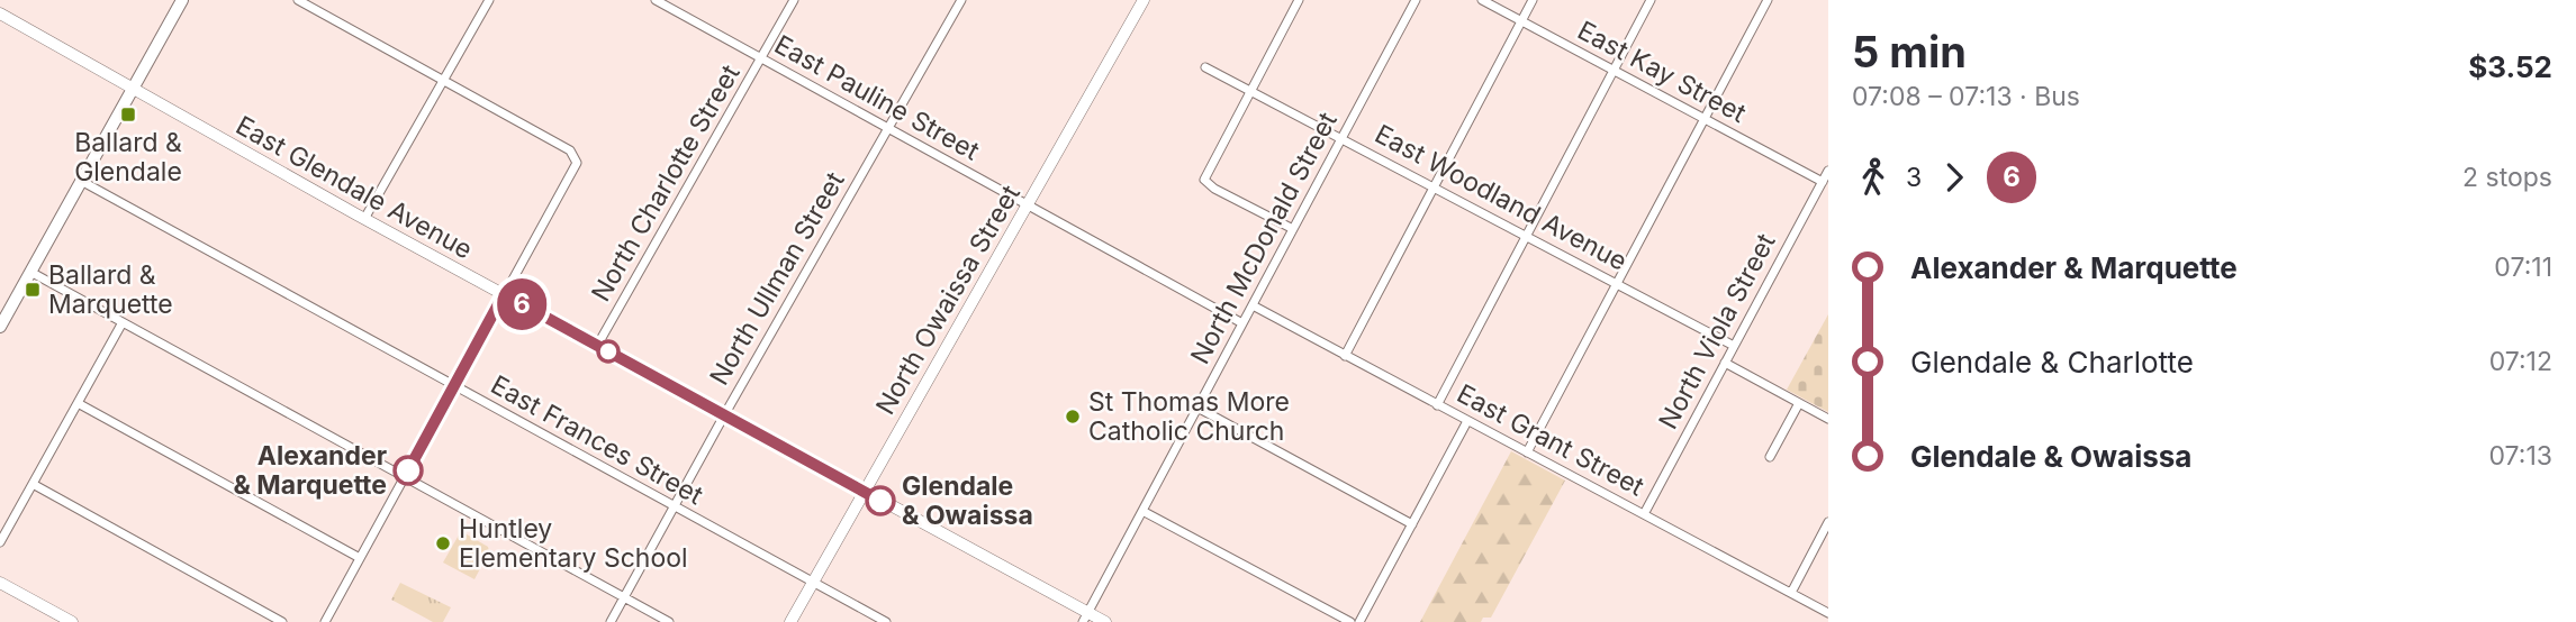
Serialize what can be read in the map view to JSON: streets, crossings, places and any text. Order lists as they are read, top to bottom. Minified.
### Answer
{"streets":{"street":["East Kay Street","East Pauline Street","North Charlotte Street","East Glendale Avenue","East Woodland Avenue","North McDonald Street","North Ullman Street","North Owaissa Street","North Viola Street","East Frances Street","East Grant Street"]},"crossings":[["East Kay Street","North Viola Street"],["East Pauline Street","North Charlotte Street"],["East Pauline Street","North McDonald Street"],["East Pauline Street","North Ullman Street"],["East Pauline Street","North Owaissa Street"],["North Charlotte Street","East Glendale Avenue"],["East Glendale Avenue","North McDonald Street"],["East Glendale Avenue","North Ullman Street"],["East Glendale Avenue","North Owaissa Street"],["East Woodland Avenue","North McDonald Street"],["East Woodland Avenue","North Viola Street"],["North McDonald Street","East Grant Street"],["North Ullman Street","East Frances Street"],["North Owaissa Street","East Frances Street"],["North Viola Street","East Grant Street"]],"places":{"transit":["Ballard & Glendale","Ballard & Marquette"],"other":["St Thomas More Catholic Church","Alexander & Marquette","Glendale & Owaissa","Huntley Elementary School"]},"lines":["bus line 6"],"page":{"on_map":"6","heading":["5 min","07:08 – 07:13 · Bus","$3.52"],"legs":["3","6","2 stops"],"list":[{"name":"Alexander & Marquette","value":"07:11"},{"name":"Glendale & Charlotte","value":"07:12"},{"name":"Glendale & Owaissa","value":"07:13"}]}}
